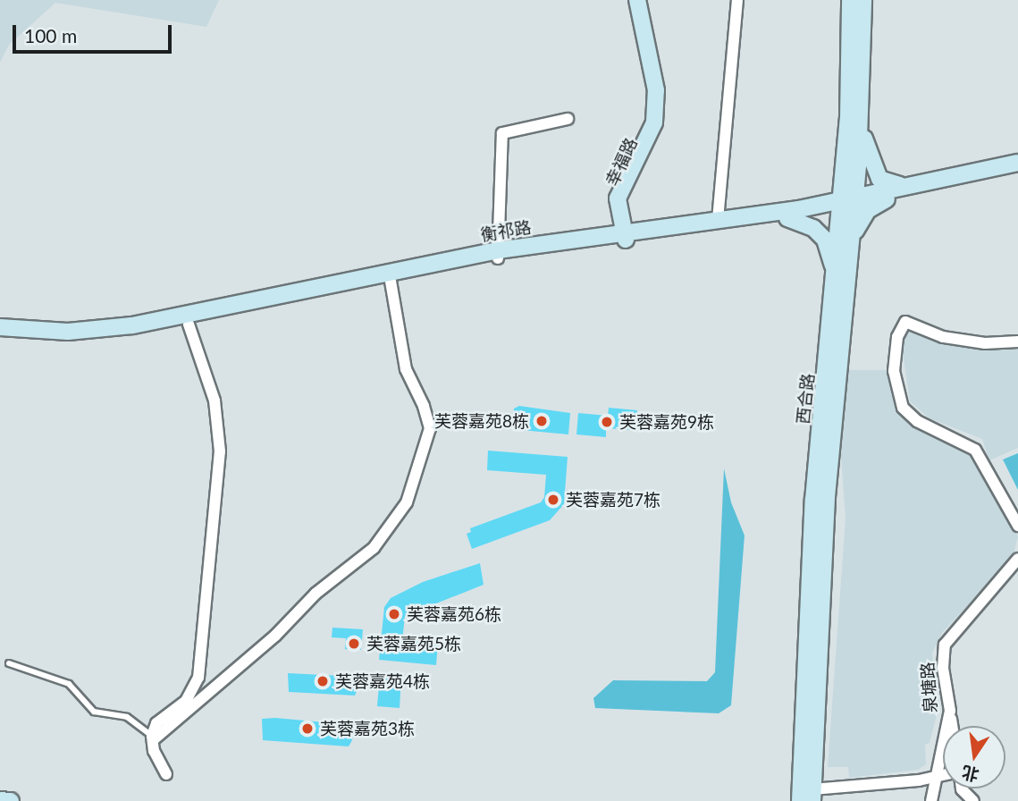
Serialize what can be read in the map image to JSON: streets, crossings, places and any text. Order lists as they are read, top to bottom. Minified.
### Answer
{"streets":{"street":["幸福路","衡祁路","西合路","泉塘路"]},"crossings":[["幸福路","衡祁路"],["衡祁路","西合路"]],"places":["芙蓉嘉苑8栋","芙蓉嘉苑9栋","芙蓉嘉苑7栋","芙蓉嘉苑6栋","芙蓉嘉苑5栋","芙蓉嘉苑4栋","芙蓉嘉苑3栋"],"scale_bar":"100 m","north":"bottom"}
